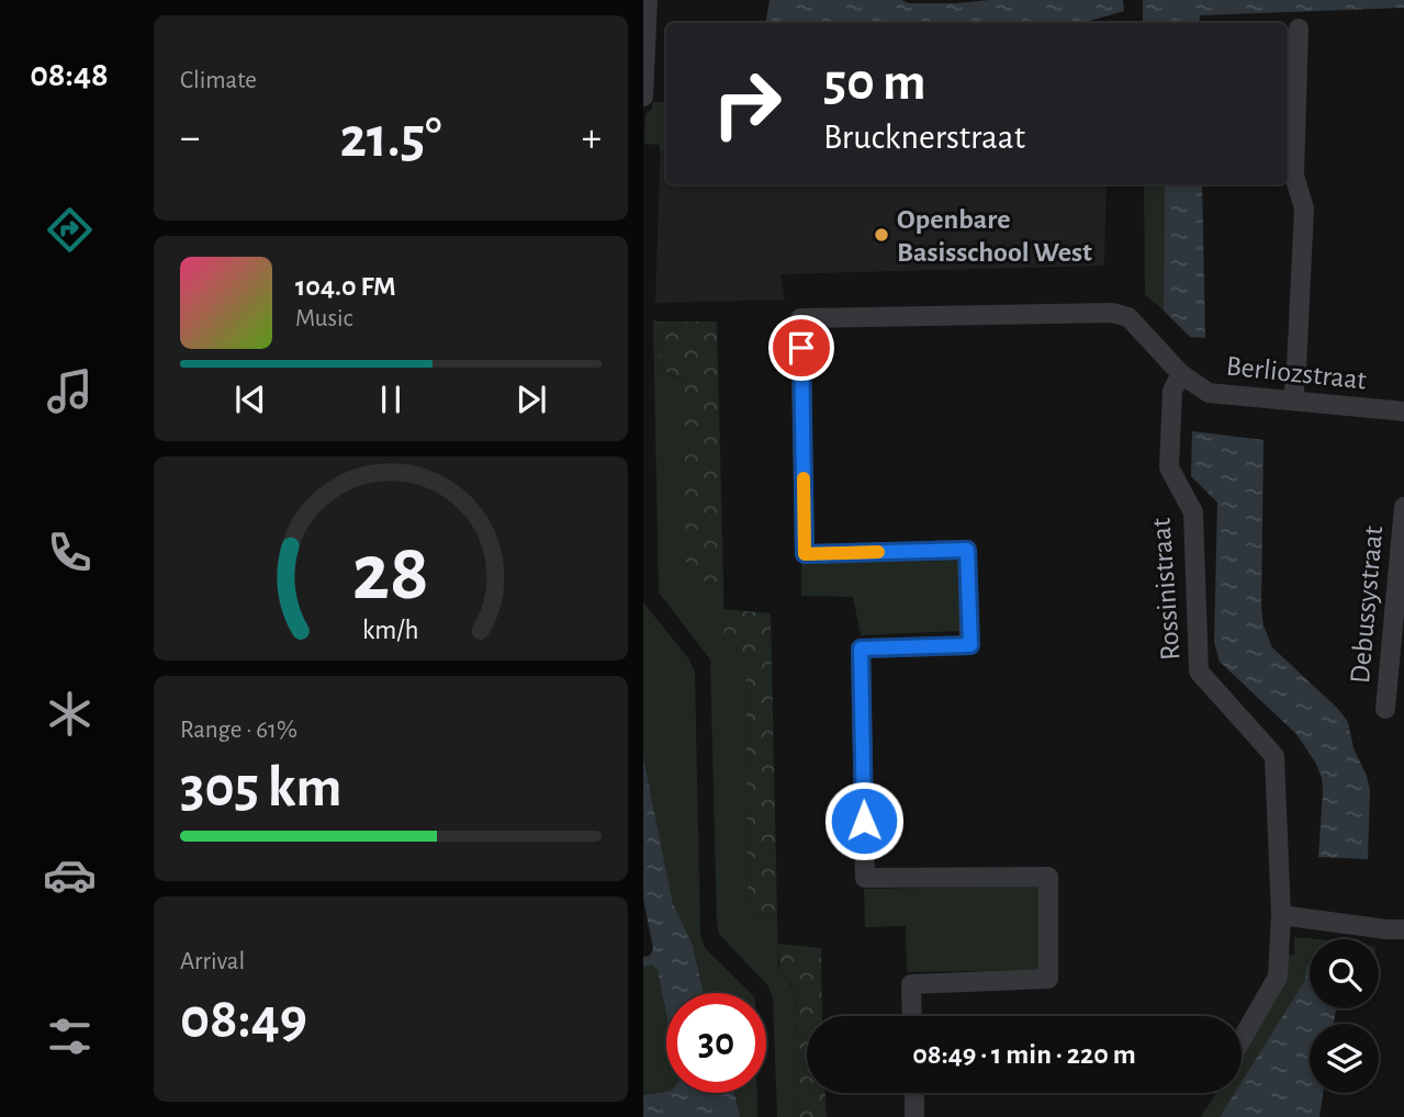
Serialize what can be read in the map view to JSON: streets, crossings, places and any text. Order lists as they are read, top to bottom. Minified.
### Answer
{"streets":{"street":["Berliozstraat","Rossinistraat","Debussystraat"]},"crossings":[["Berliozstraat","Rossinistraat"]],"places":["Openbare Basisschool West"],"page":{"tabs":"08:48","tile":["Climate",["Range · 61%","305 km"],["Arrival","08:49"]],"turn":["50 m","Brucknerstraat"],"heat":["−","21.5°","+"],"song":["104.0 FM","Music"],"limit":"30","trip":"08:49 · 1 min · 220 m","gauge":["28","km/h"]}}
